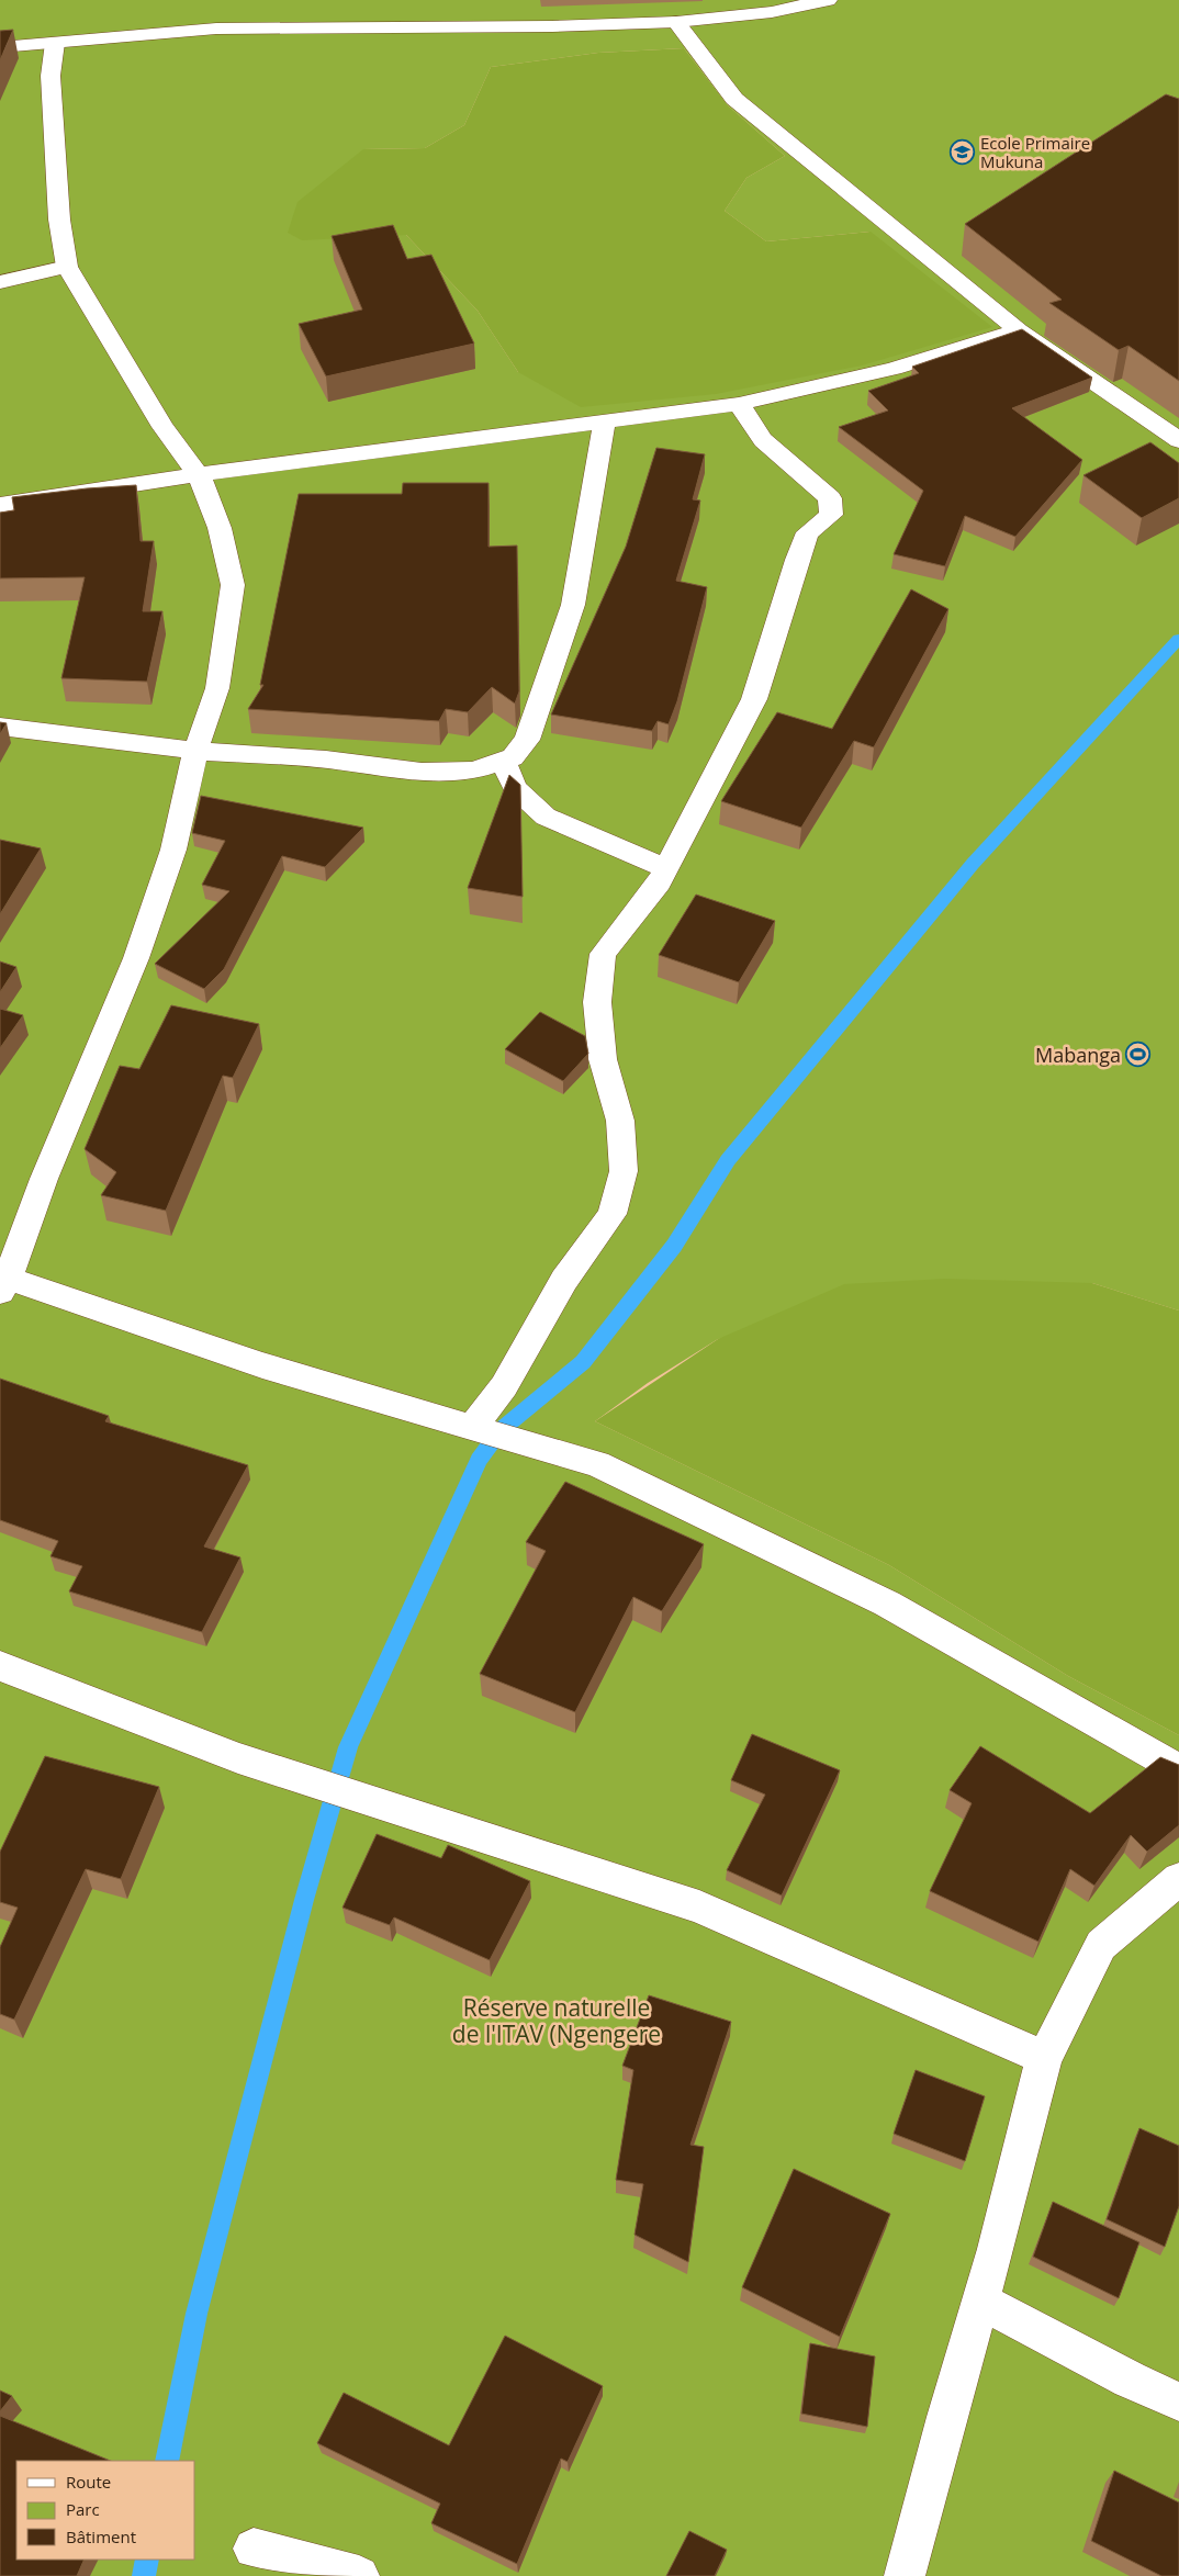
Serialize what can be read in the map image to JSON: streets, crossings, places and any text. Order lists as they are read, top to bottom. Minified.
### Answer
{"parks":["Réserve naturelle de l'ITAV (Ngengere"],"places":{"school or university":["Ecole Primaire Mukuna"],"sports":["Mabanga"]},"legend":["Route","Parc","Bâtiment"]}
